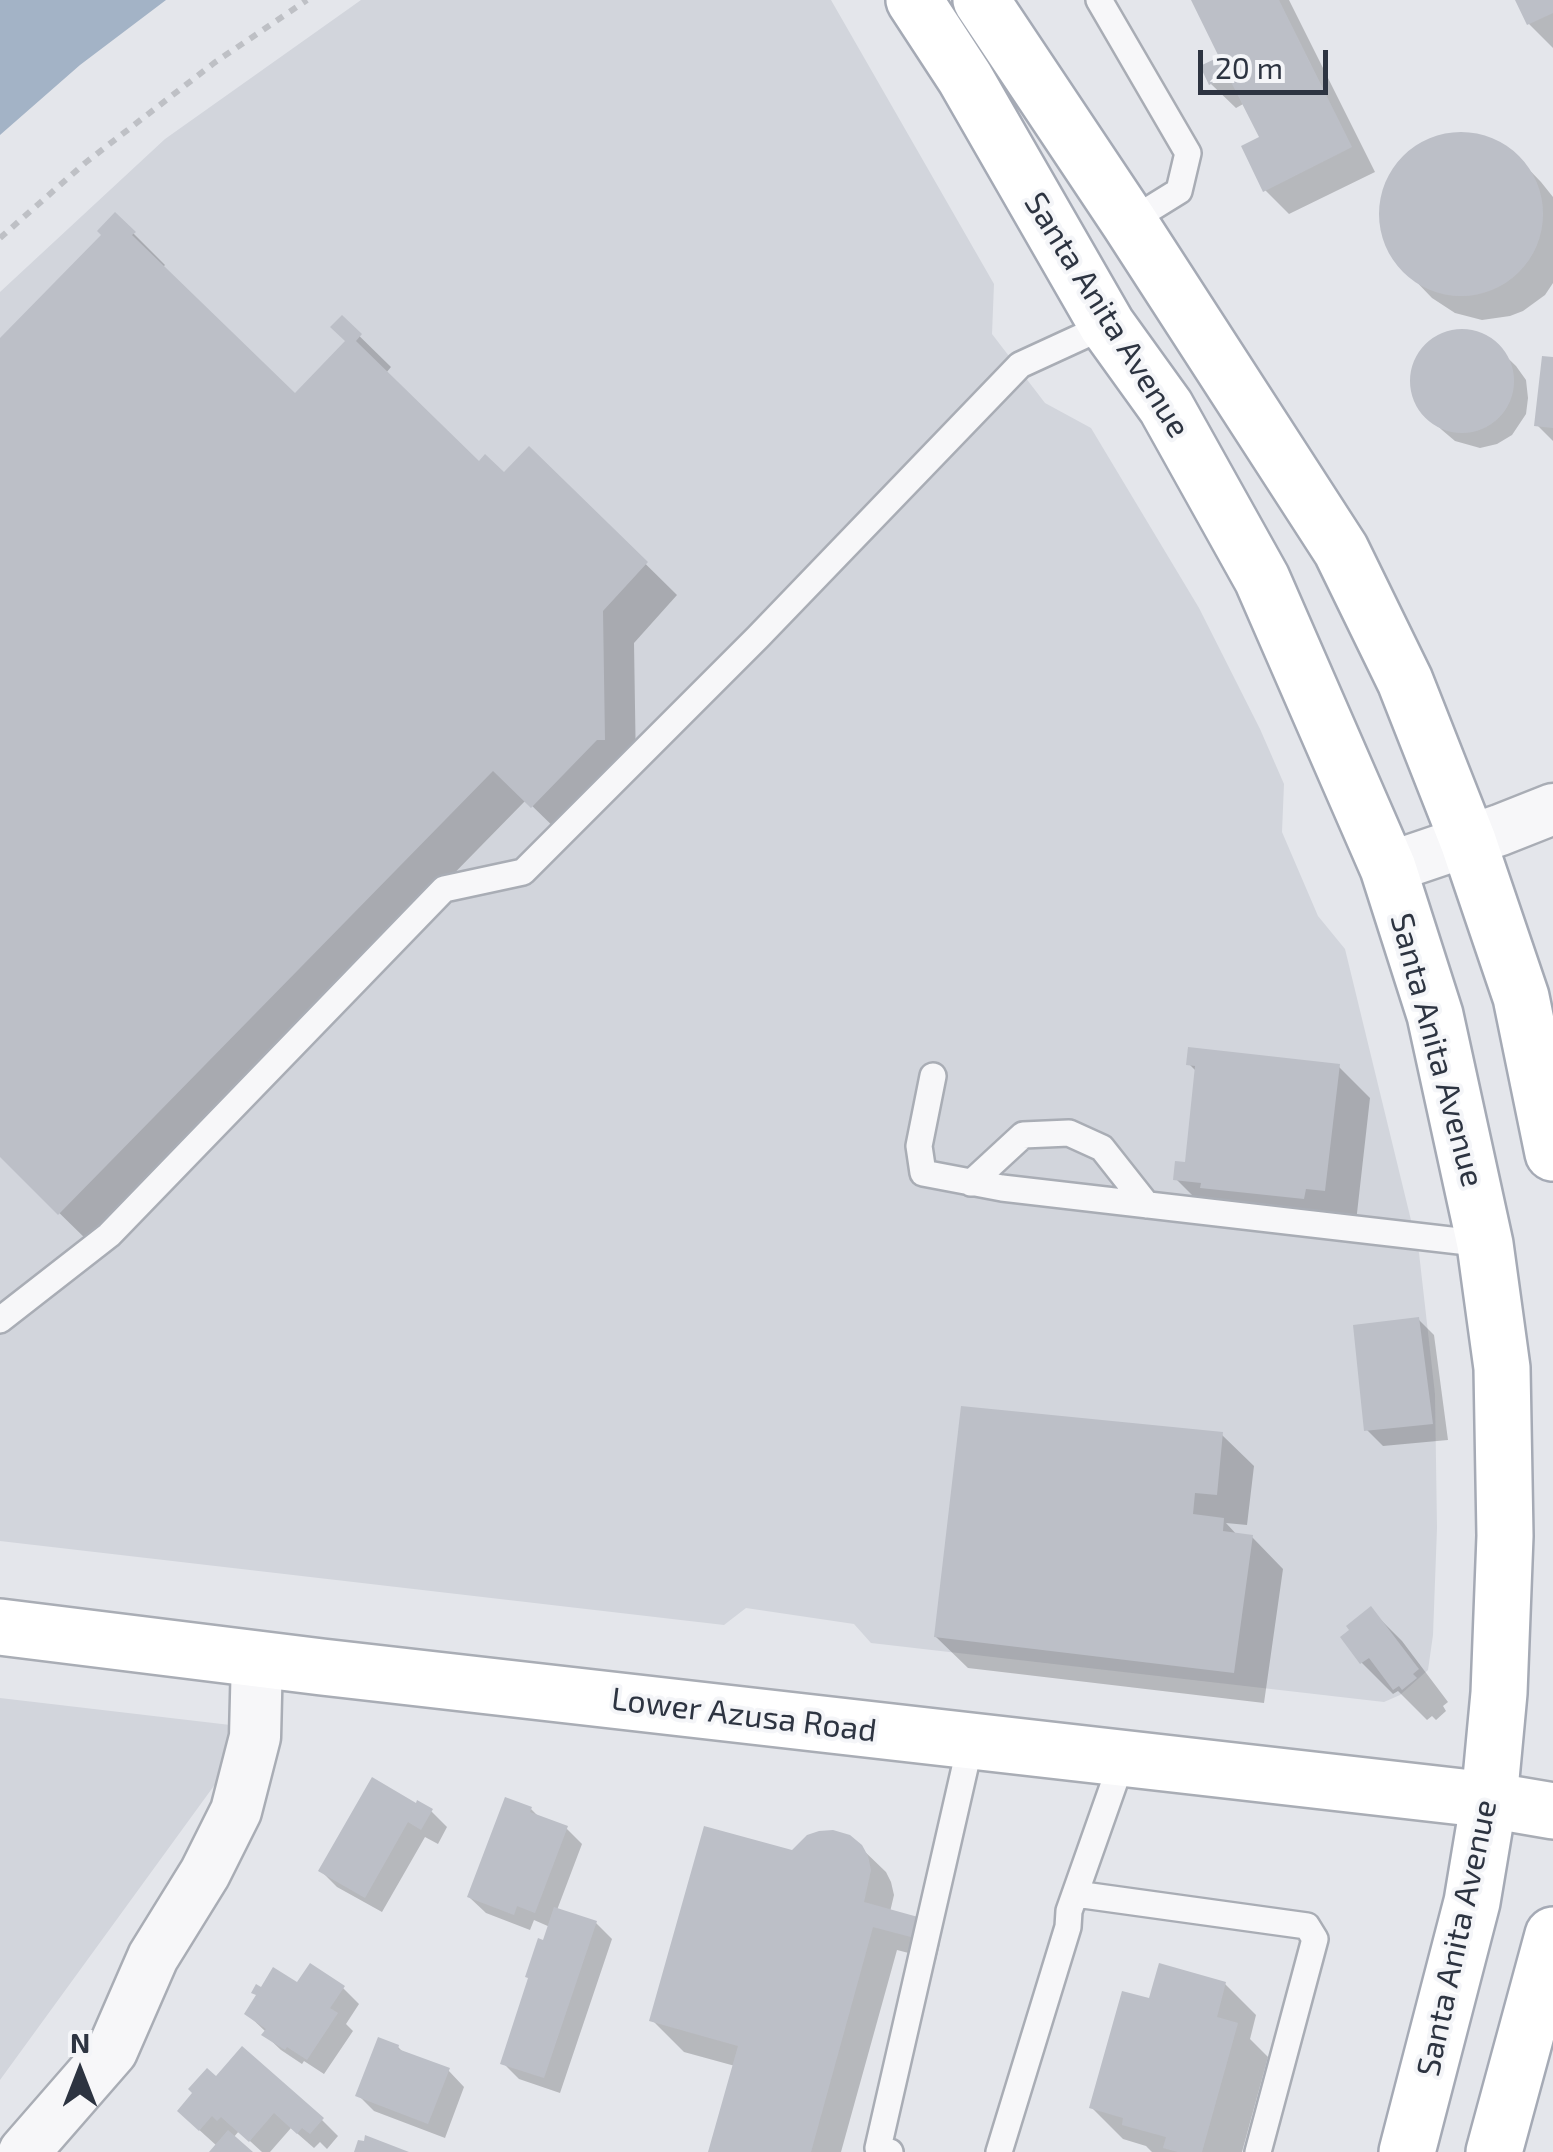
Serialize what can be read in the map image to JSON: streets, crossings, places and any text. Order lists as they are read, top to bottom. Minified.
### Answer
{"streets":{"main road":["Santa Anita Avenue","Lower Azusa Road"]},"crossings":[["Santa Anita Avenue","Lower Azusa Road"]],"scale_bar":"20 m","north":"top"}
